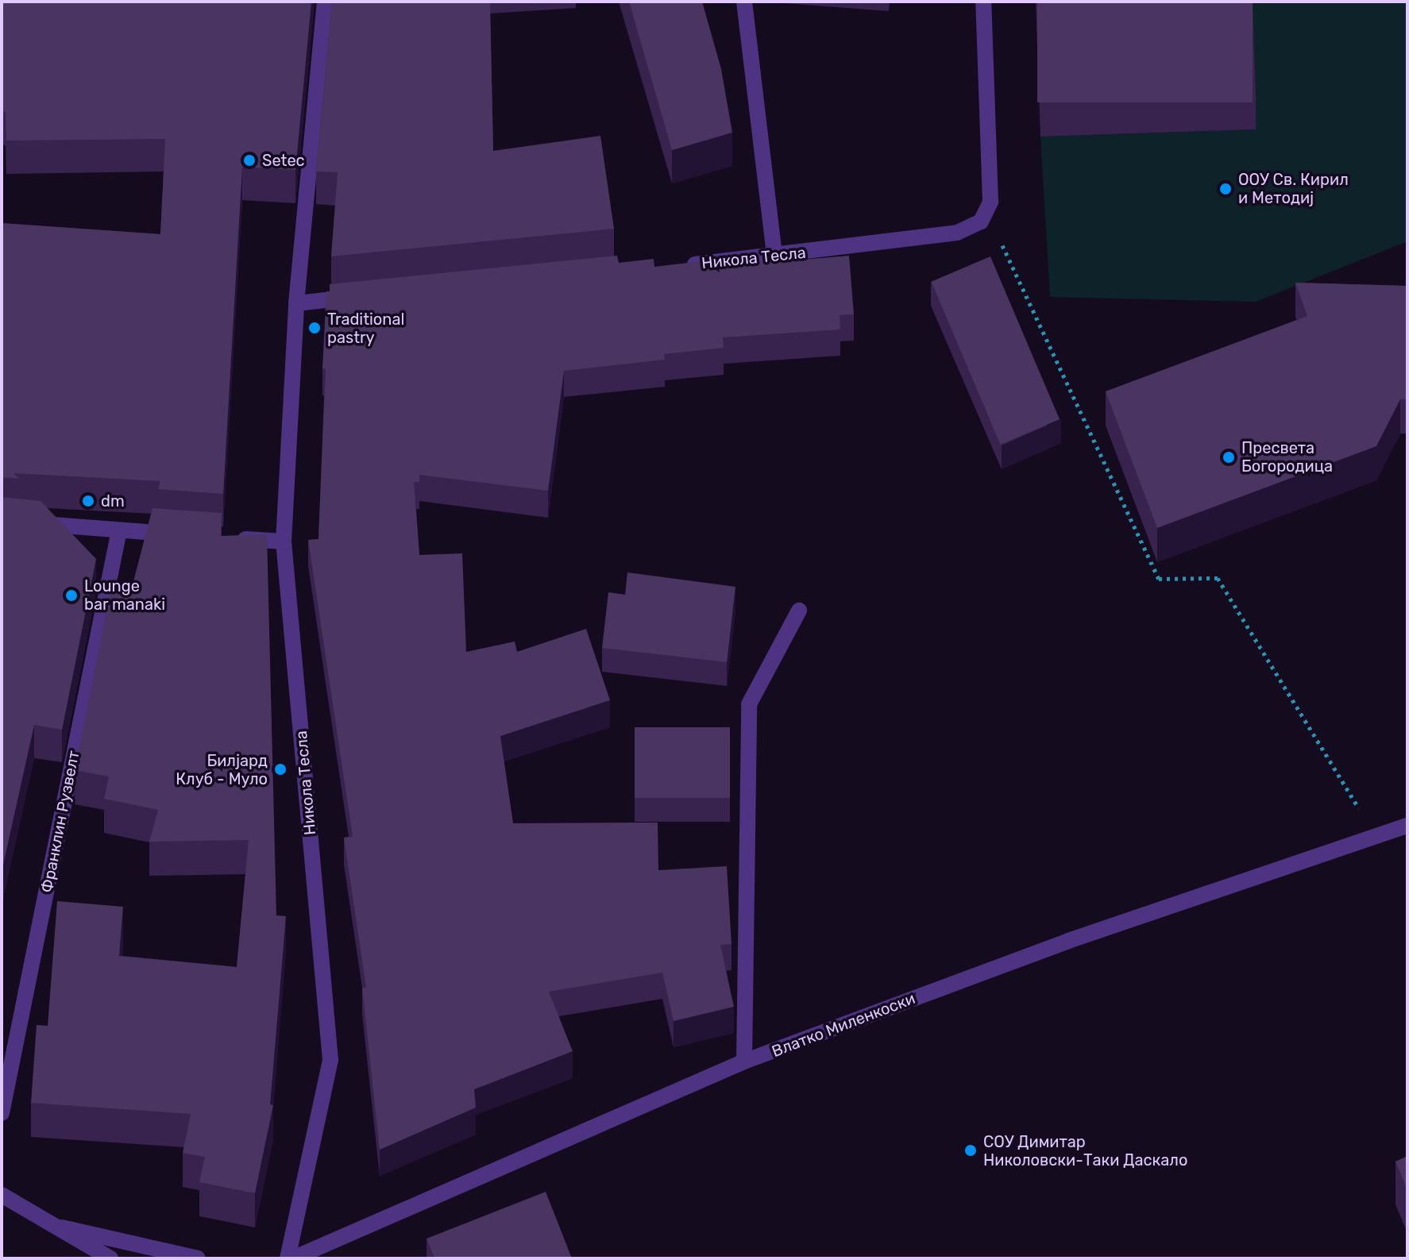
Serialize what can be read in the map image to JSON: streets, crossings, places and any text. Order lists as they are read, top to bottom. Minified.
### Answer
{"streets":{"street":["Никола Тесла","Франклин Рузвелт","Влатко Миленкоски"]},"places":["Setec","ООУ Св. Кирил и Методиј","Traditional pastry","Пресвета Богородица","dm","Lounge bar manaki","Билјард Клуб - Муло","СОУ Димитар Николовски-Таки Даскало"]}
